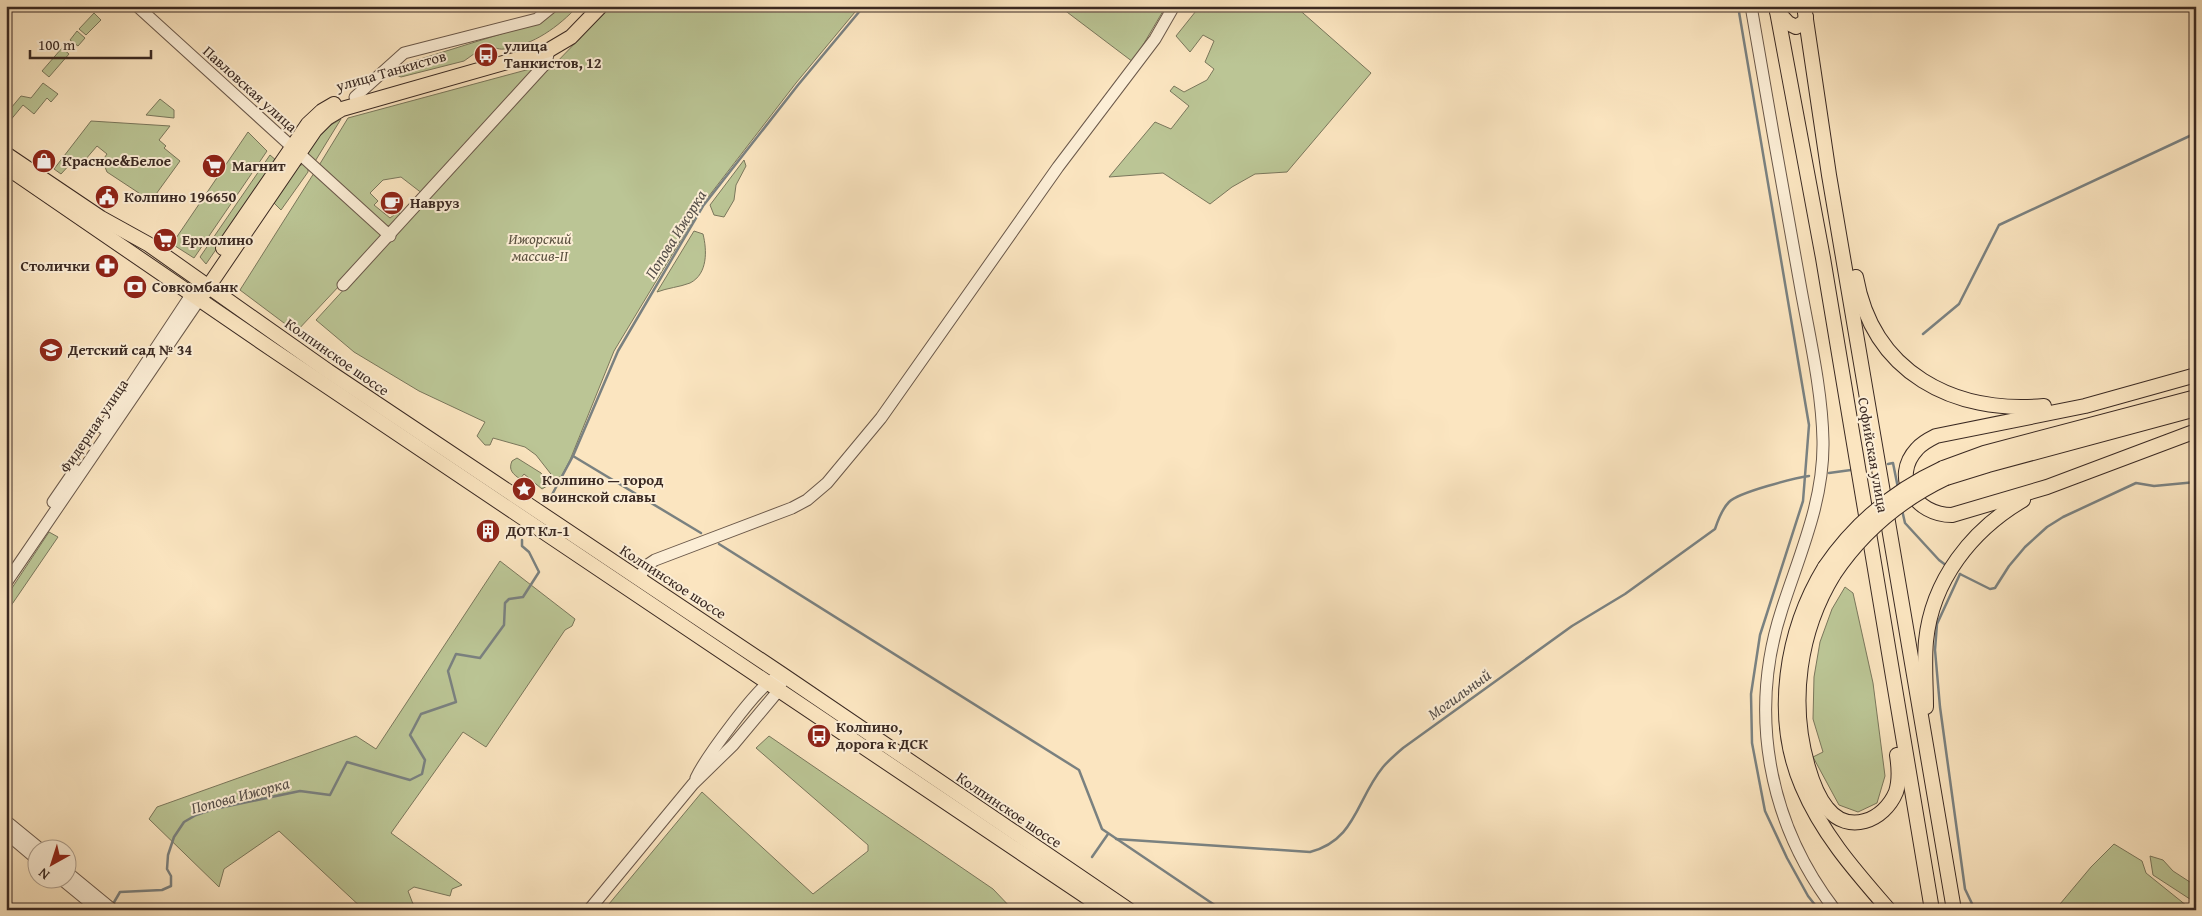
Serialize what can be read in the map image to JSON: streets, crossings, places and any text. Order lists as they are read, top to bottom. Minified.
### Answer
{"streets":{"main road":["улица Танкистов","Колпинское шоссе","Фидерная улица","Софийская улица"],"street":["Павловская улица"]},"crossings":[["улица Танкистов","Павловская улица"],["улица Танкистов","Колпинское шоссе"],["улица Танкистов","Фидерная улица"],["Колпинское шоссе","Фидерная улица"]],"water":["Попова Ижорка","Могильный"],"parks":["Ижорский массив-II"],"places":{"bus stop":["улица Танкистов, 12","Колпино, дорога к ДСК"],"shop":["Красное&Белое"],"supermarket":["Магнит","Ермолино"],"public building":["Колпино 196650"],"cafe":["Навруз"],"pharmacy":["Столички"],"bank":["Совкомбанк"],"school or university":["Детский сад № 34"],"place":["Колпино — город воинской славы"],"building":["ДОТ Кл-1"]},"scale_bar":"100 m","north":"bottom left"}
